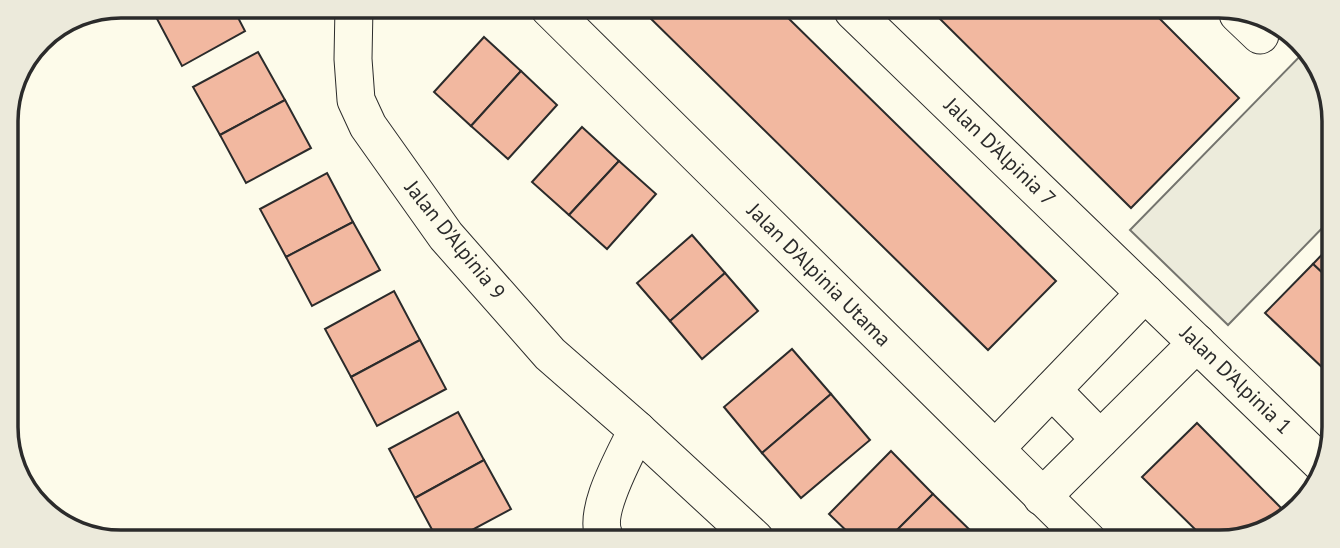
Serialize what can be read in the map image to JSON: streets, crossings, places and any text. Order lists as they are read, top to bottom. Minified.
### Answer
{"streets":{"street":["Jalan D'Alpinia 7","Jalan D'Alpinia 9","Jalan D'Alpinia Utama","Jalan D'Alpinia 1"]},"crossings":[["Jalan D'Alpinia 7","Jalan D'Alpinia 1"]]}
